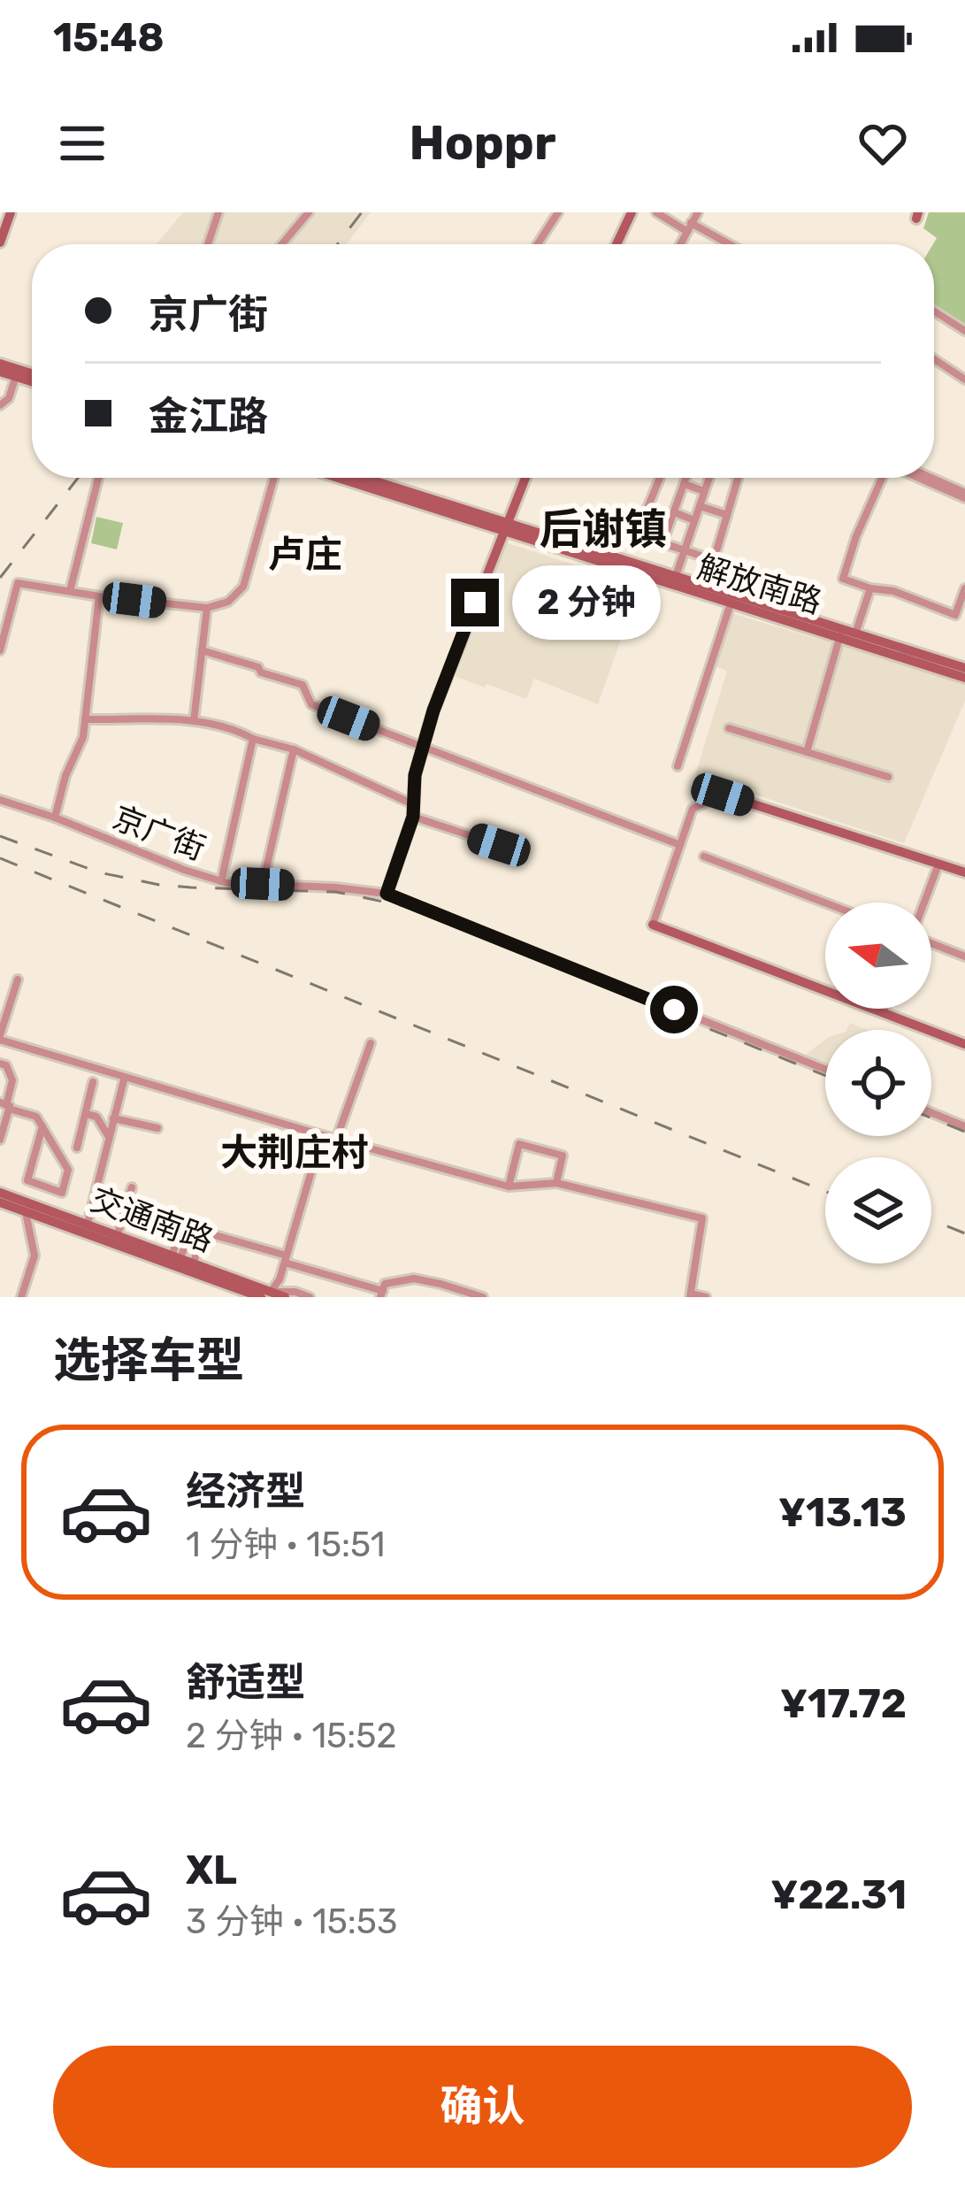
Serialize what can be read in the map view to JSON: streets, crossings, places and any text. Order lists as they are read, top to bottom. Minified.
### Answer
{"streets":{"main road":["解放南路","交通南路"],"street":["京广街"]},"districts":["后谢镇","卢庄","大荆庄村"],"north":"left","page":{"status":"15:48","header":"Hoppr","banner":["京广街","金江路"],"bubble":"2 分钟","heading":"选择车型","list":[{"name":"经济型","note":"1 分钟 · 15:51","value":"¥13.13"},{"name":"舒适型","note":"2 分钟 · 15:52","value":"¥17.72"},{"name":"XL","note":"3 分钟 · 15:53","value":"¥22.31"}],"buttons":"确认"}}
